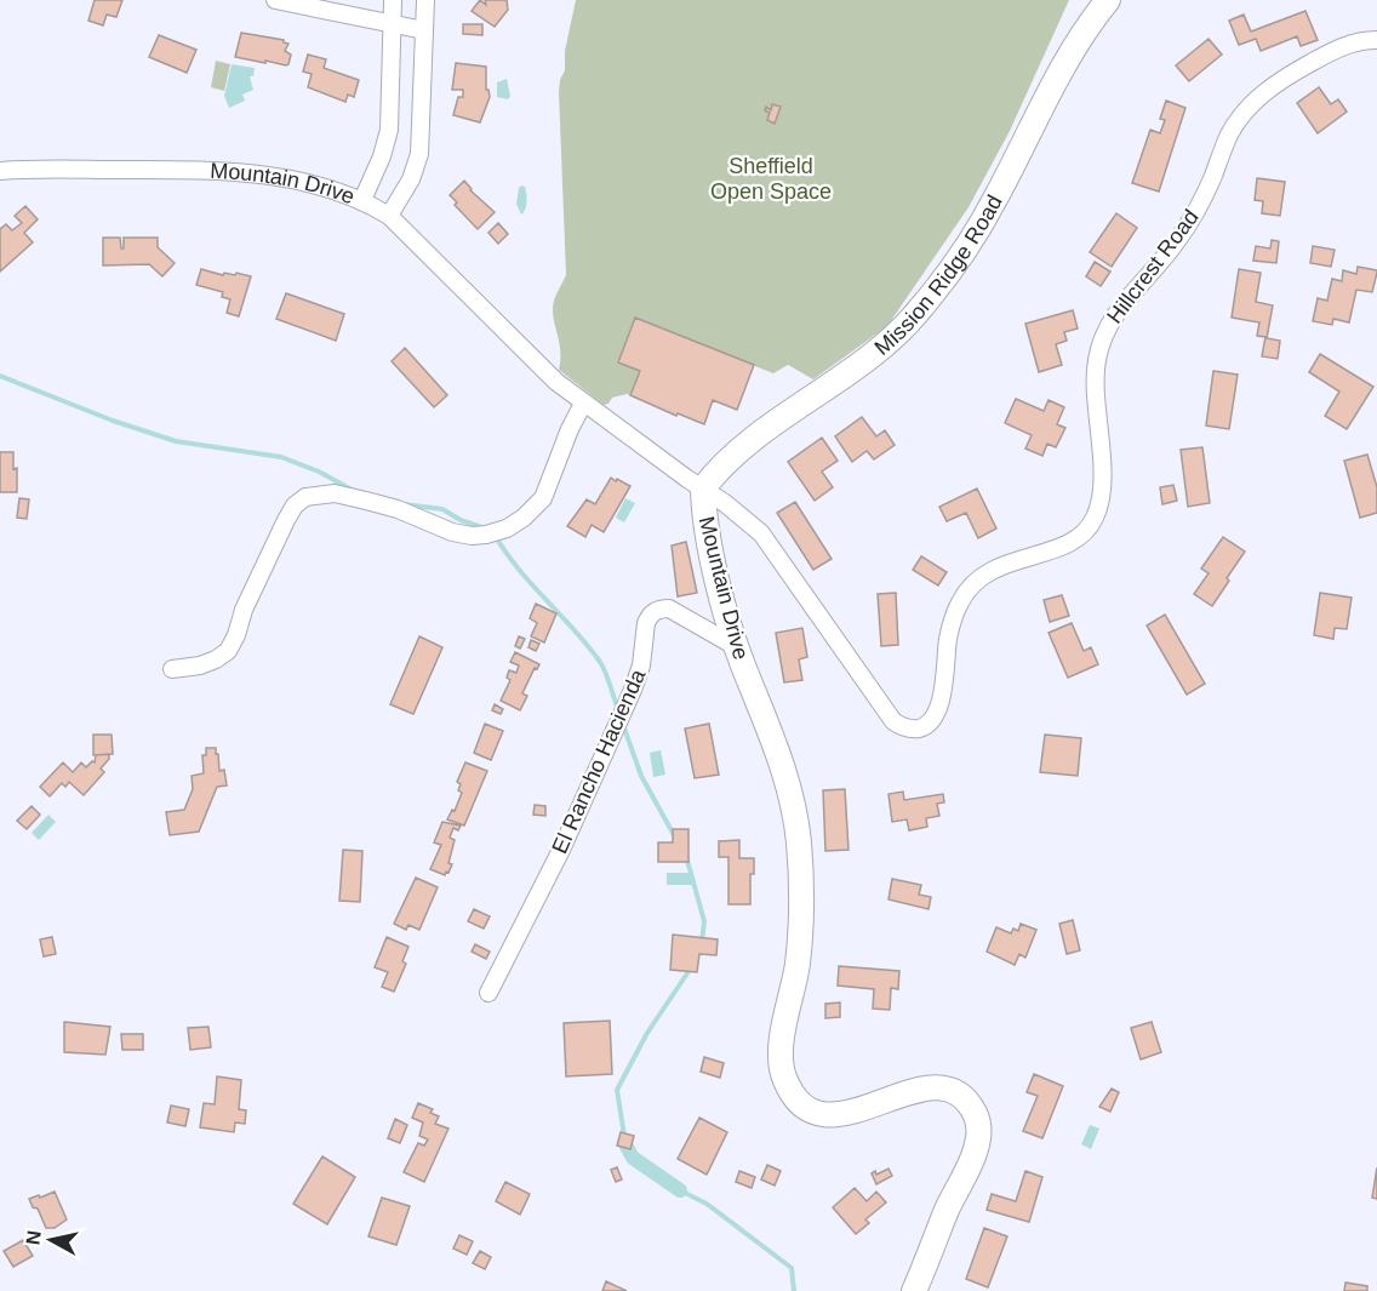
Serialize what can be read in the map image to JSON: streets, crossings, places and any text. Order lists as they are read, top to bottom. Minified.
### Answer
{"streets":{"main road":["Mountain Drive","Mission Ridge Road"],"street":["Hillcrest Road","El Rancho Hacienda"]},"crossings":[["Mountain Drive","Hillcrest Road"],["Mountain Drive","Mission Ridge Road"],["Mountain Drive","El Rancho Hacienda"],["Hillcrest Road","Mission Ridge Road"]],"parks":["Sheffield Open Space"],"north":"left"}
